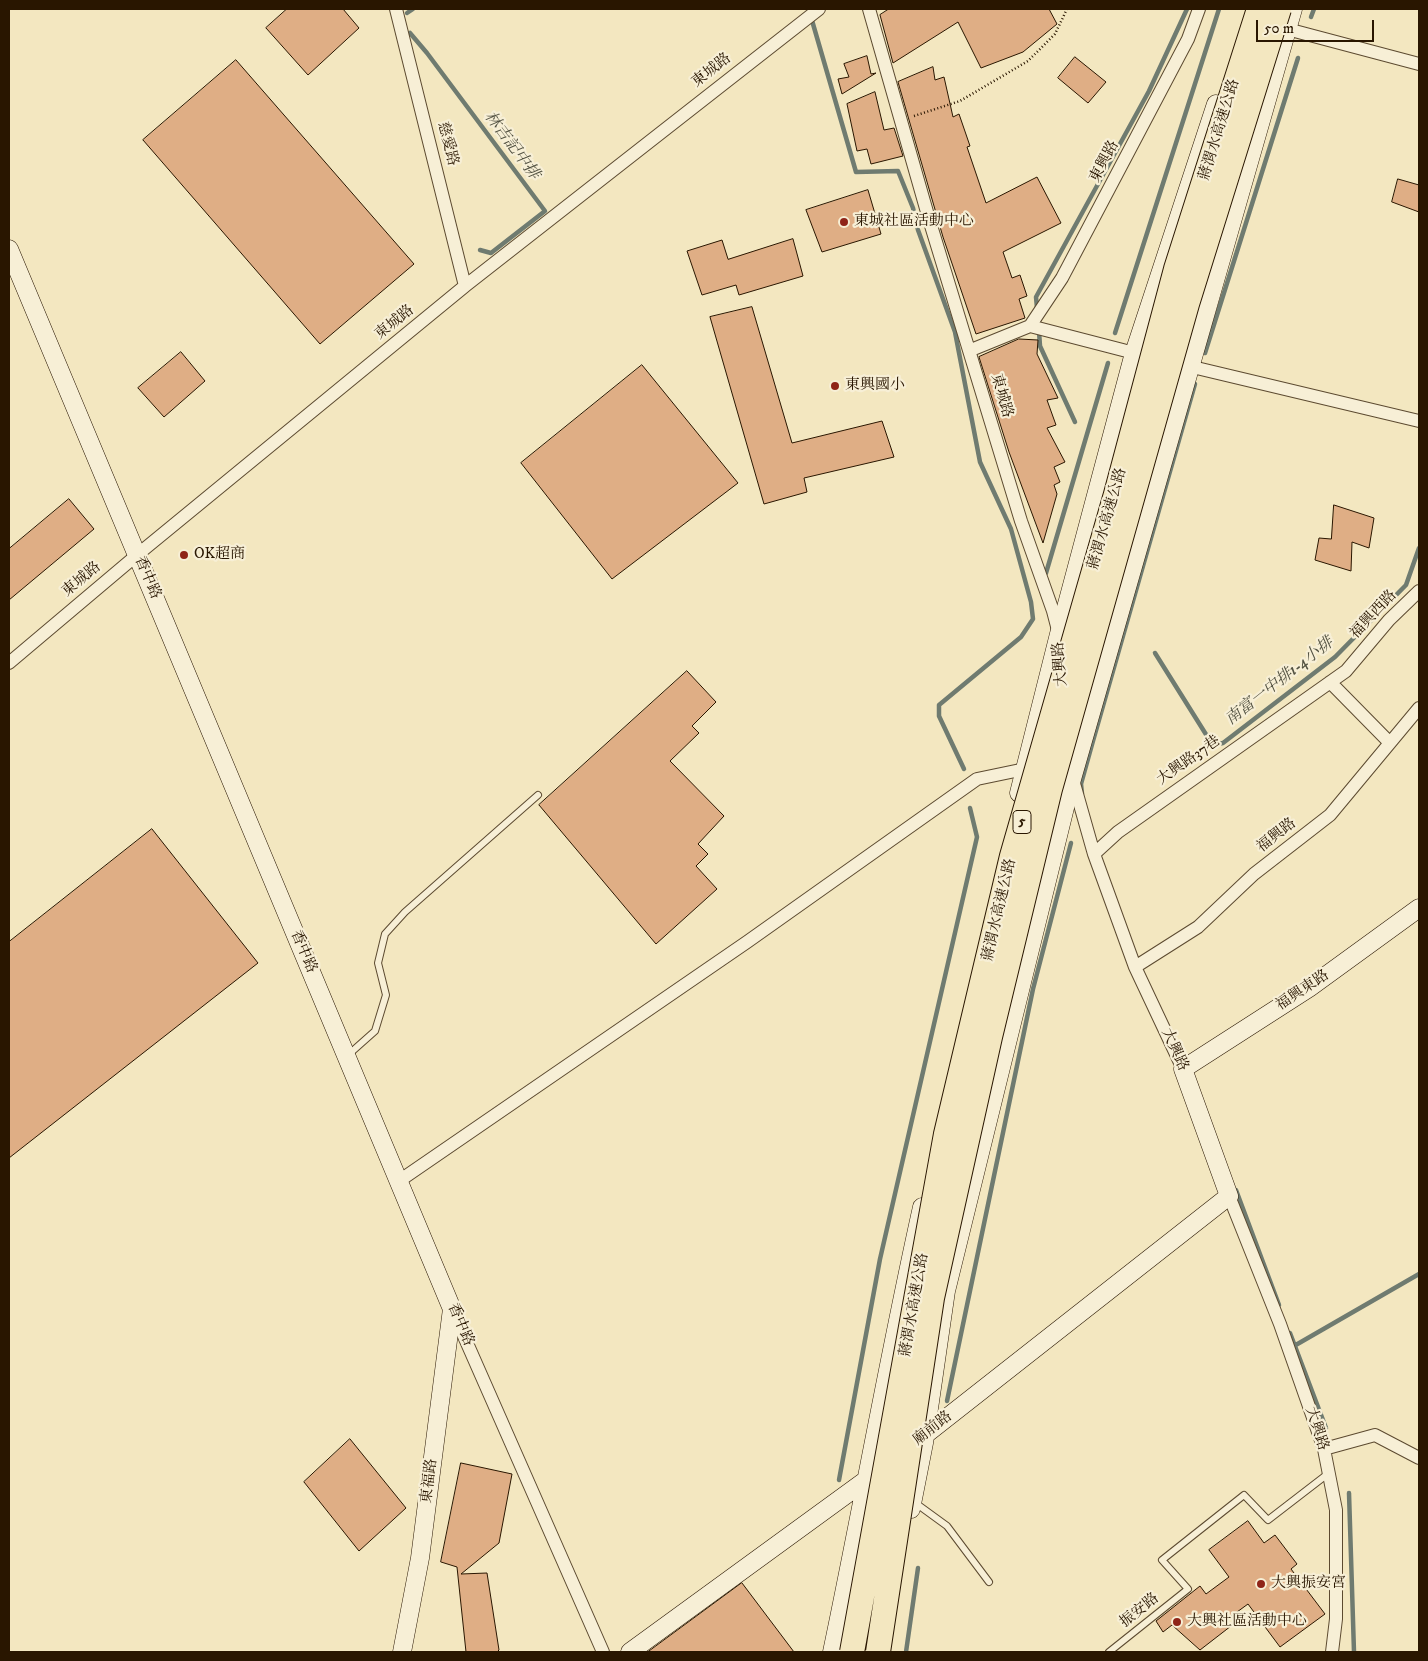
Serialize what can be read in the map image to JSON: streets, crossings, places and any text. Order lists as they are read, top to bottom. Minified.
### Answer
{"streets":{"highway":["蔣渭水高速公路","5"],"main road":["香中路","大興路","福興東路","廟前路","東福路"],"street":["東城路","慈愛路","東興路","福興西路","大興路37巷","福興路"],"lane":["振安路"]},"crossings":[["東城路","慈愛路"],["東城路","香中路"],["東城路","大興路"],["香中路","東福路"],["福興西路","大興路37巷"],["大興路","大興路37巷"],["大興路","福興路"],["大興路","福興東路"],["大興路","廟前路"],["大興路","振安路"]],"water":["林吉記中排","南富一中排1-4小排"],"places":["東城社區活動中心","東興國小","OK超商","大興振安宮","大興社區活動中心"],"scale_bar":"50 m"}
